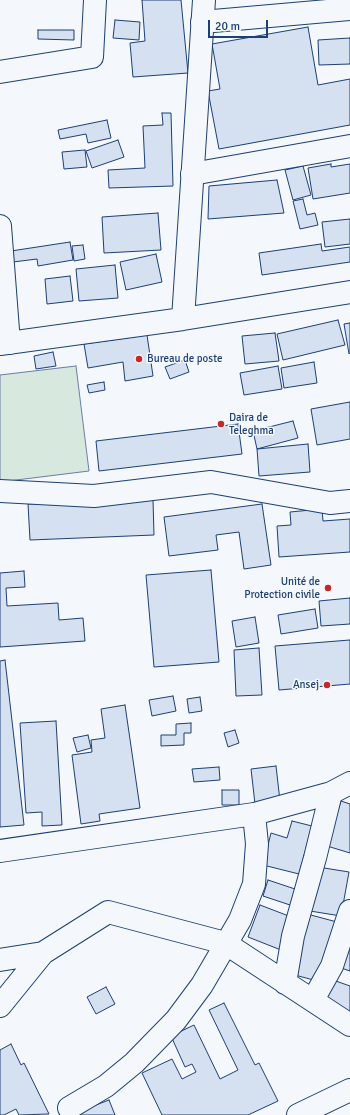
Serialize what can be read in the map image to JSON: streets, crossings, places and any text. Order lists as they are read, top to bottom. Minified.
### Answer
{"places":["Bureau de poste","Daira de Teleghma","Unité de Protection civile","Ansej"],"scale_bar":"20 m"}
